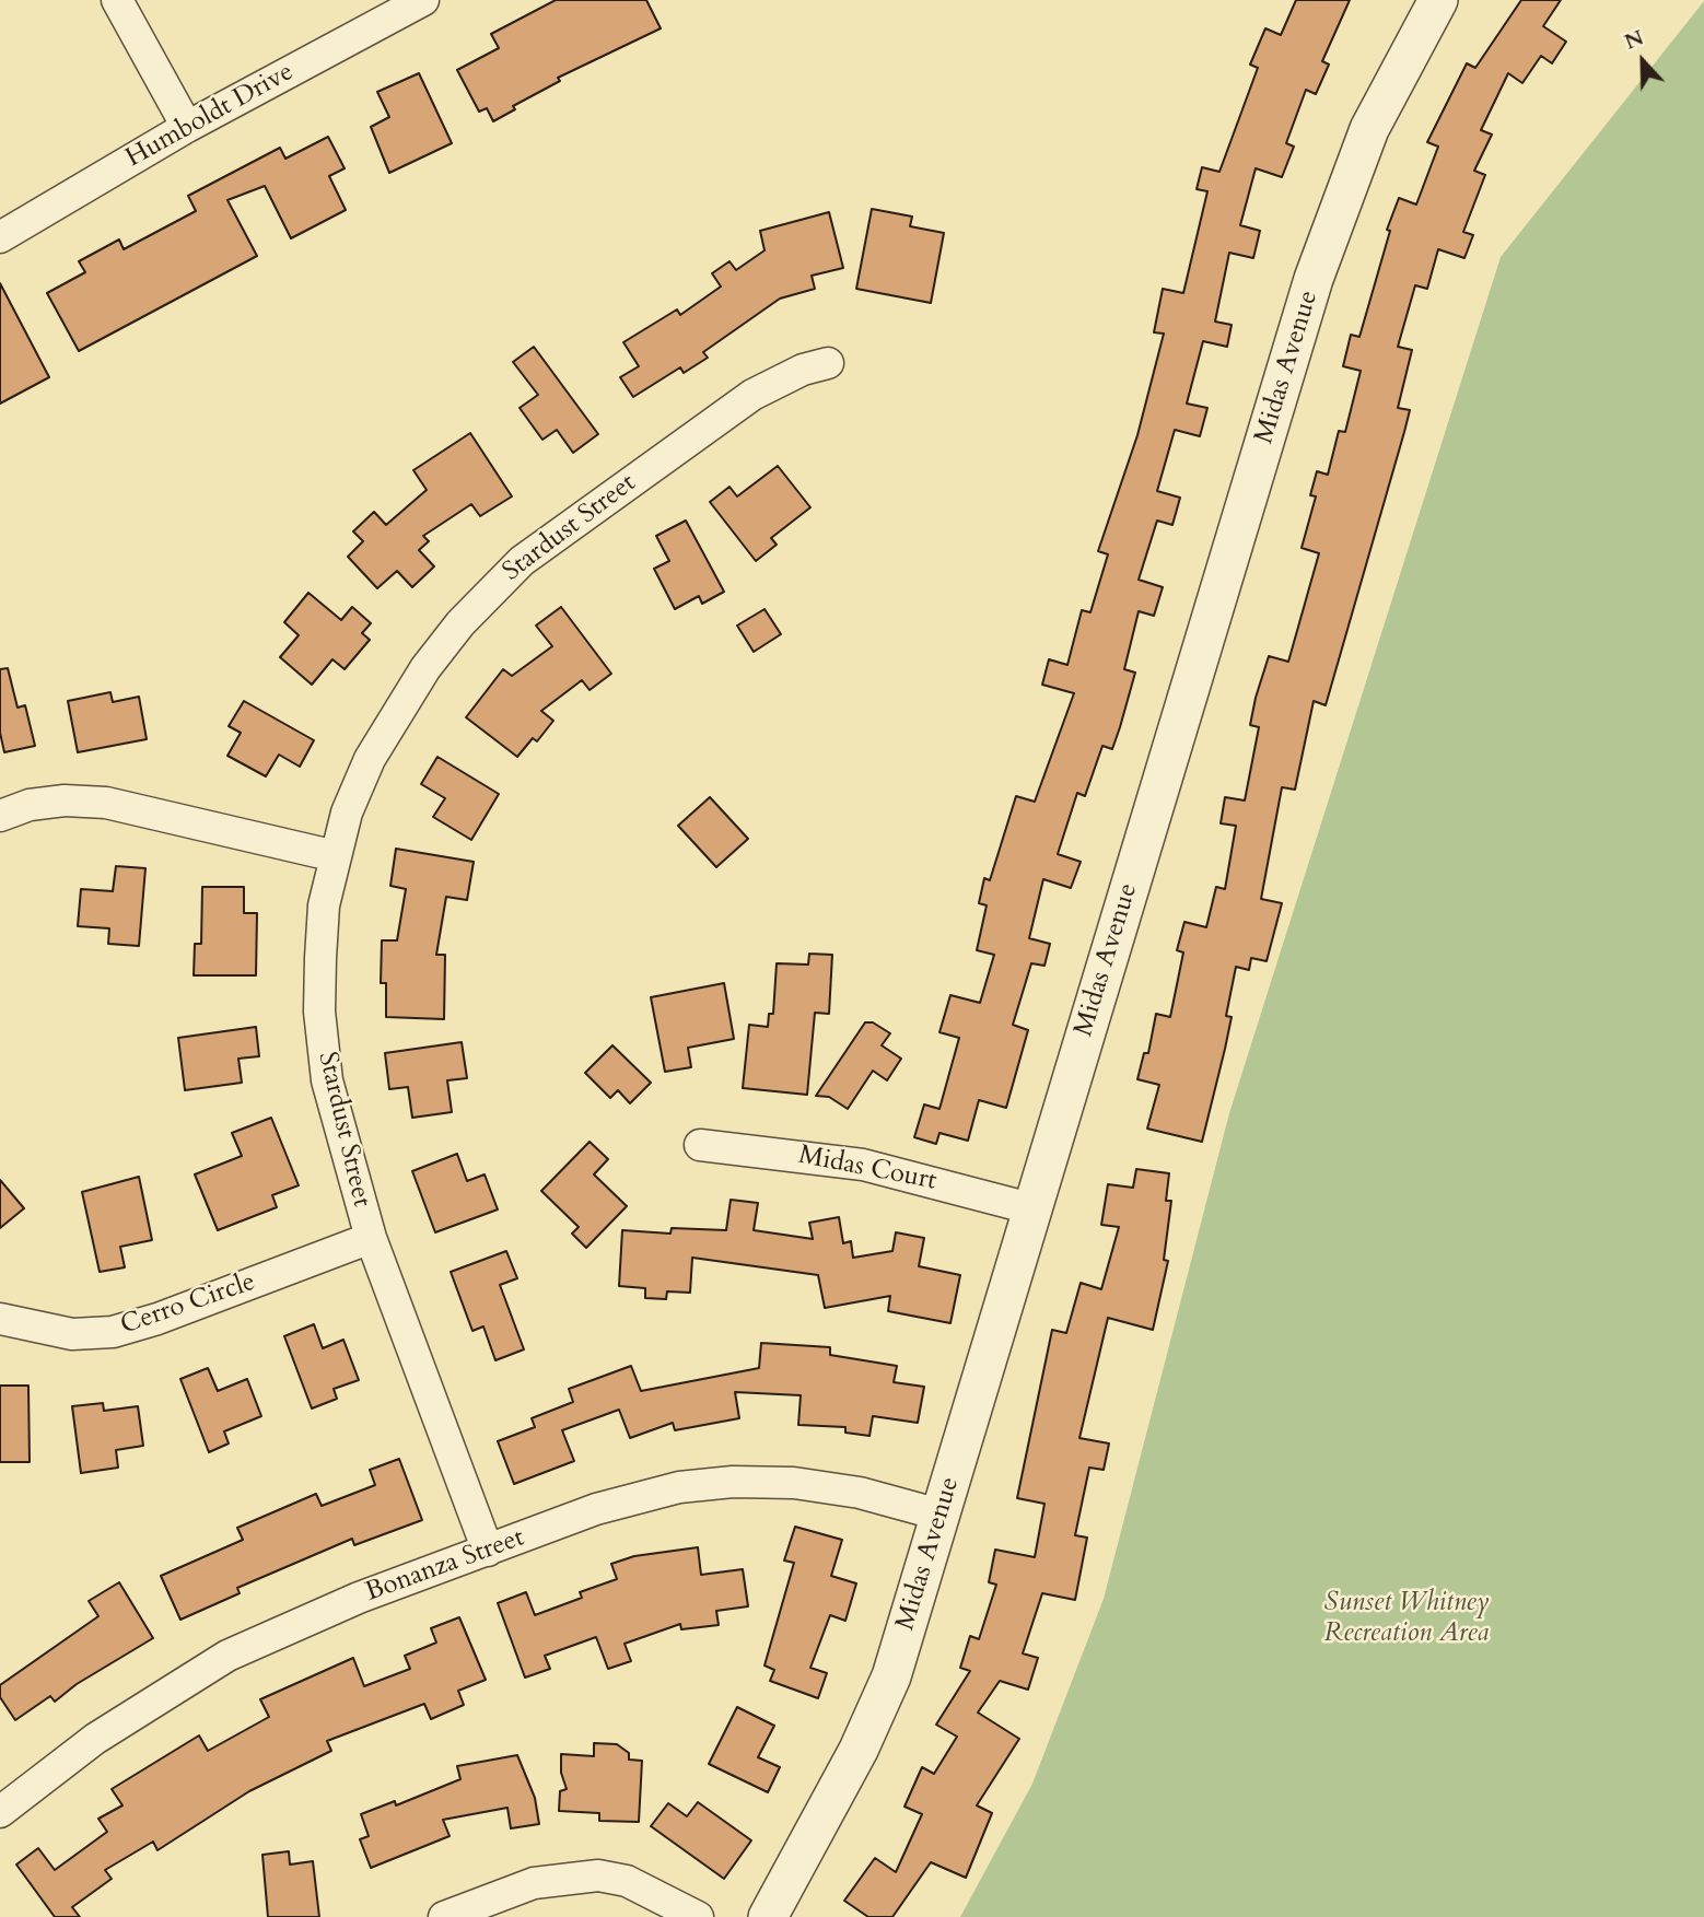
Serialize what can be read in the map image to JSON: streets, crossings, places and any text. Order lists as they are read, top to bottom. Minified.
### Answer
{"streets":{"street":["Humboldt Drive","Midas Avenue","Stardust Street","Midas Court","Cerro Circle","Bonanza Street"]},"crossings":[["Midas Avenue","Midas Court"],["Midas Avenue","Bonanza Street"],["Stardust Street","Cerro Circle"],["Stardust Street","Bonanza Street"]],"parks":["Sunset Whitney Recreation Area"],"north":"top"}
